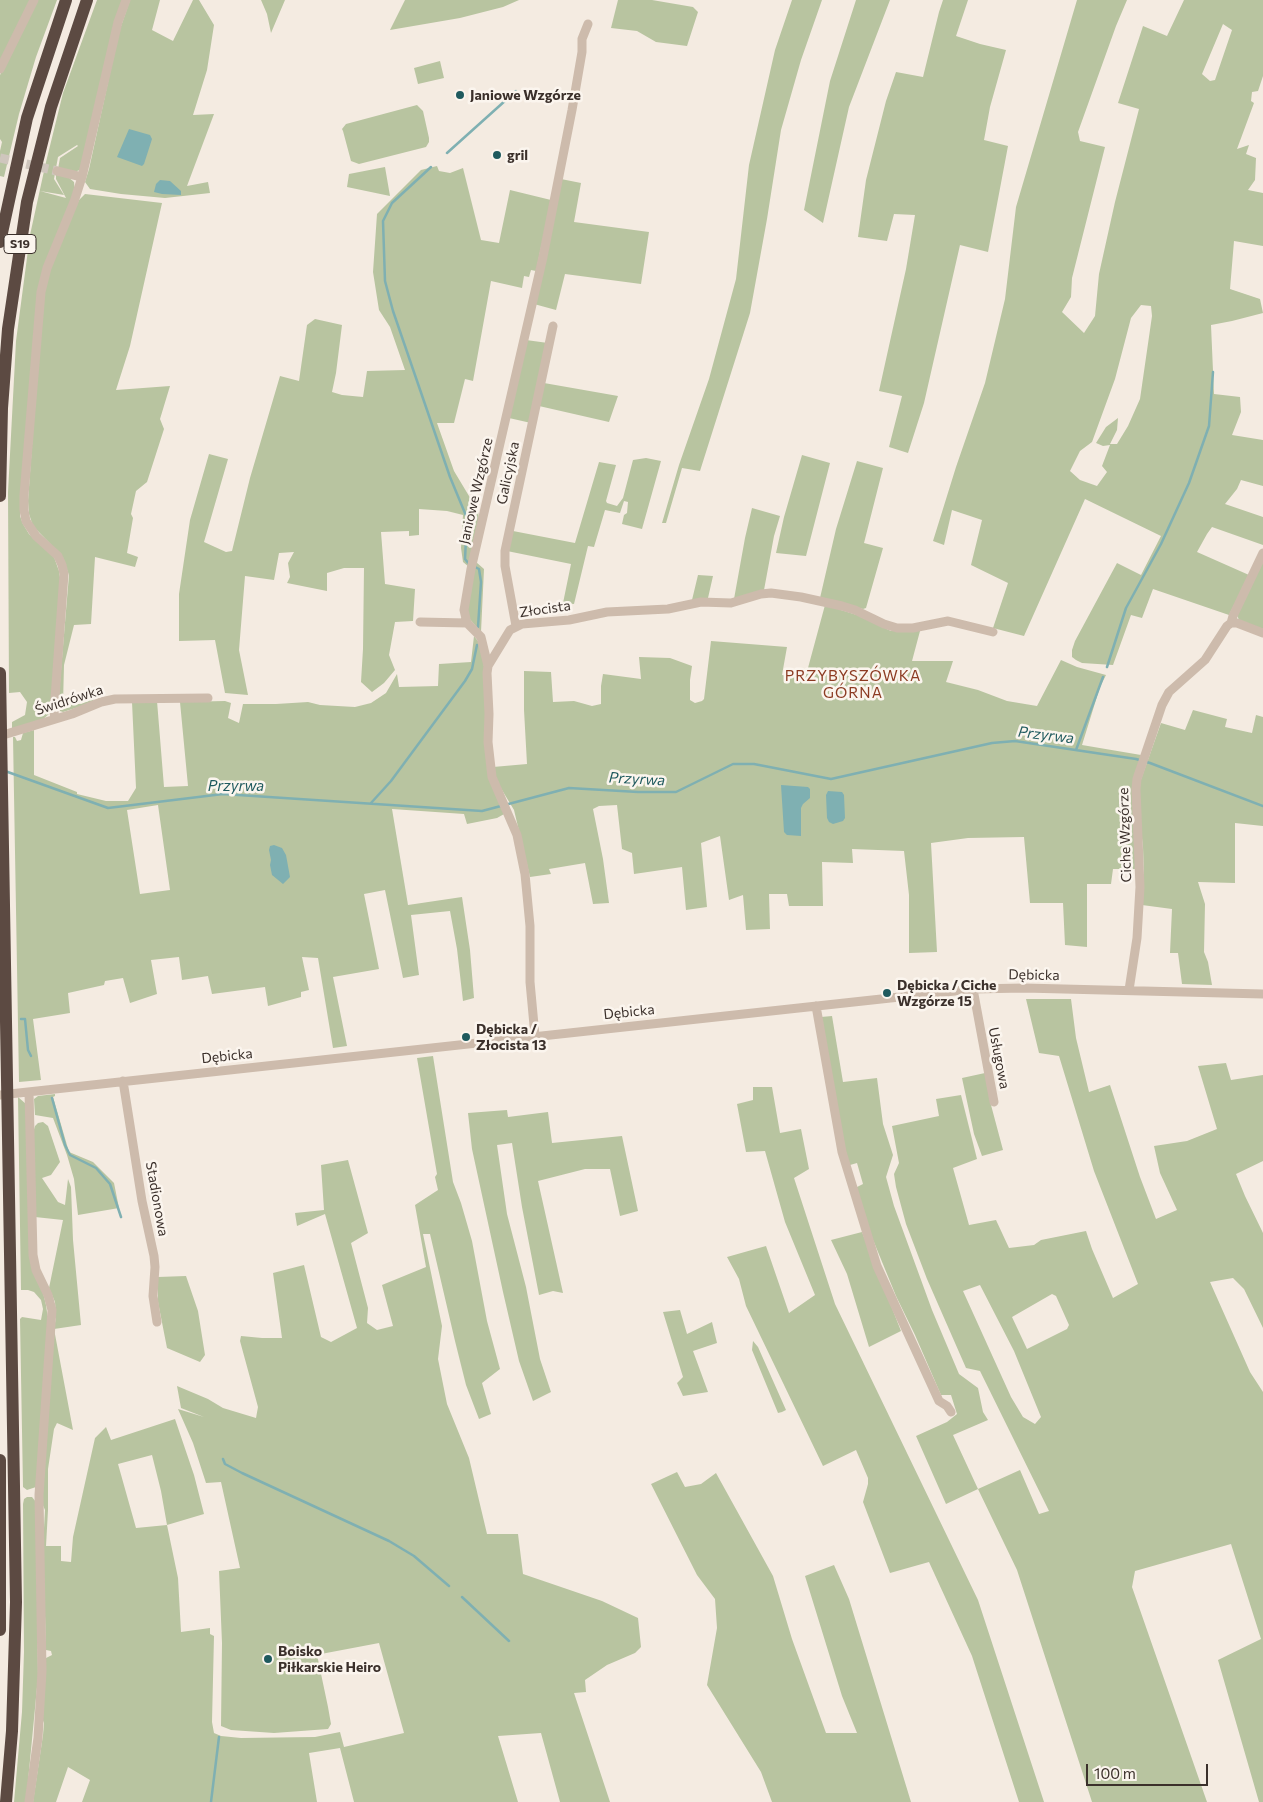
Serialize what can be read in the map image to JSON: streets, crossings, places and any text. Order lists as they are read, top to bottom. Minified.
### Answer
{"streets":{"highway":["S19"],"street":["Galicyjska","Janiowe Wzgórze","Złocista","Świdrówka","Ciche Wzgórze","Dębicka","Usługowa","Stadionowa"]},"crossings":[["Galicyjska","Złocista"],["Złocista","Dębicka"],["Ciche Wzgórze","Dębicka"],["Dębicka","Usługowa"],["Dębicka","Stadionowa"]],"districts":["PRZYBYSZÓWKA GÓRNA"],"water":["Przyrwa"],"places":["Janiowe Wzgórze","gril","Dębicka / Ciche Wzgórze 15","Dębicka / Złocista 13","Boisko Piłkarskie Heiro"],"scale_bar":"100 m"}
